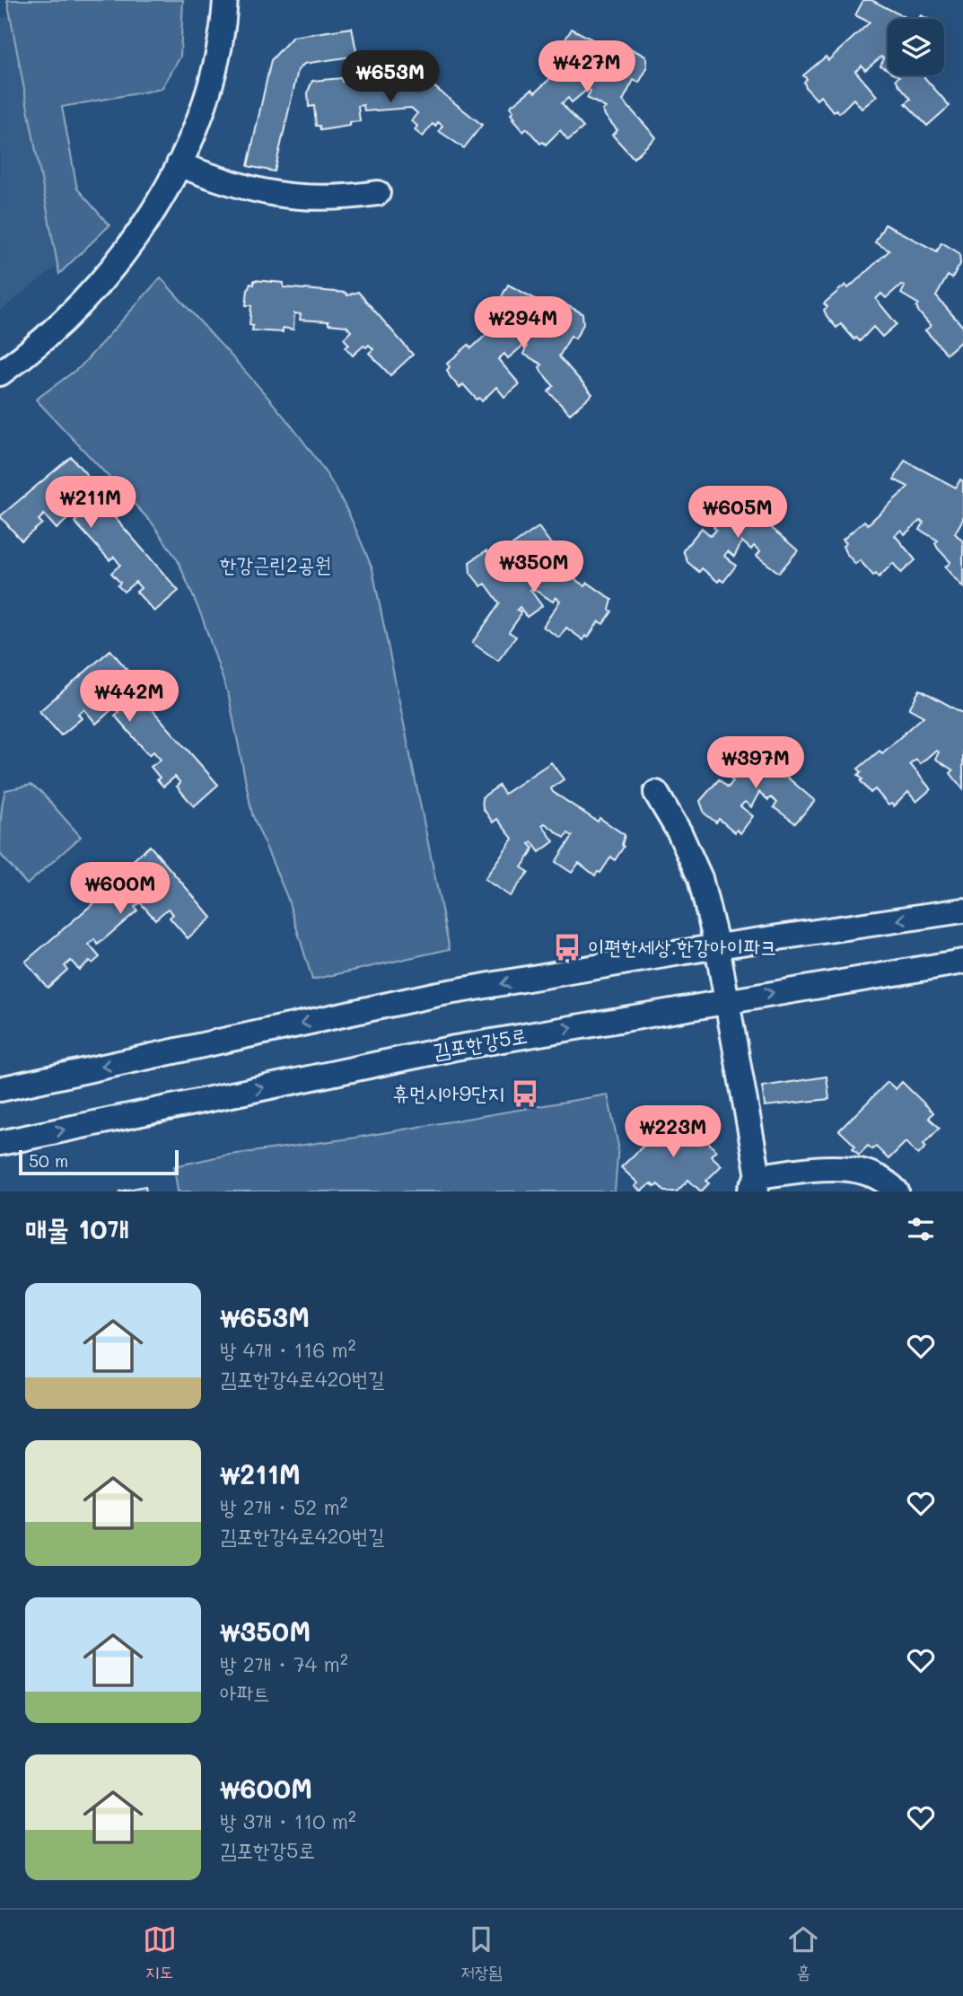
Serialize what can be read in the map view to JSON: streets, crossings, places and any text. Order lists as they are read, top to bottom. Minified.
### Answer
{"streets":{"street":["김포한강5로"]},"parks":["한강근린2공원"],"places":{"bus stop":["이편한세상.한강아이파크","휴먼시아9단지"]},"scale_bar":"50 m","page":{"price":["₩427M","₩653M","₩294M","₩211M","₩605M","₩350M","₩442M","₩397M","₩600M","₩223M"],"scale":"50 m","heading":"매물 10개","list":[{"name":"₩653M","note":"방 4개 · 116 m² · 김포한강4로420번길"},{"name":"₩211M","note":"방 2개 · 52 m² · 김포한강4로420번길"},{"name":"₩350M","note":"방 2개 · 74 m² · 아파트"},{"name":"₩600M","note":"방 3개 · 110 m² · 김포한강5로"}],"tabs":["지도","저장됨","홈"]}}
